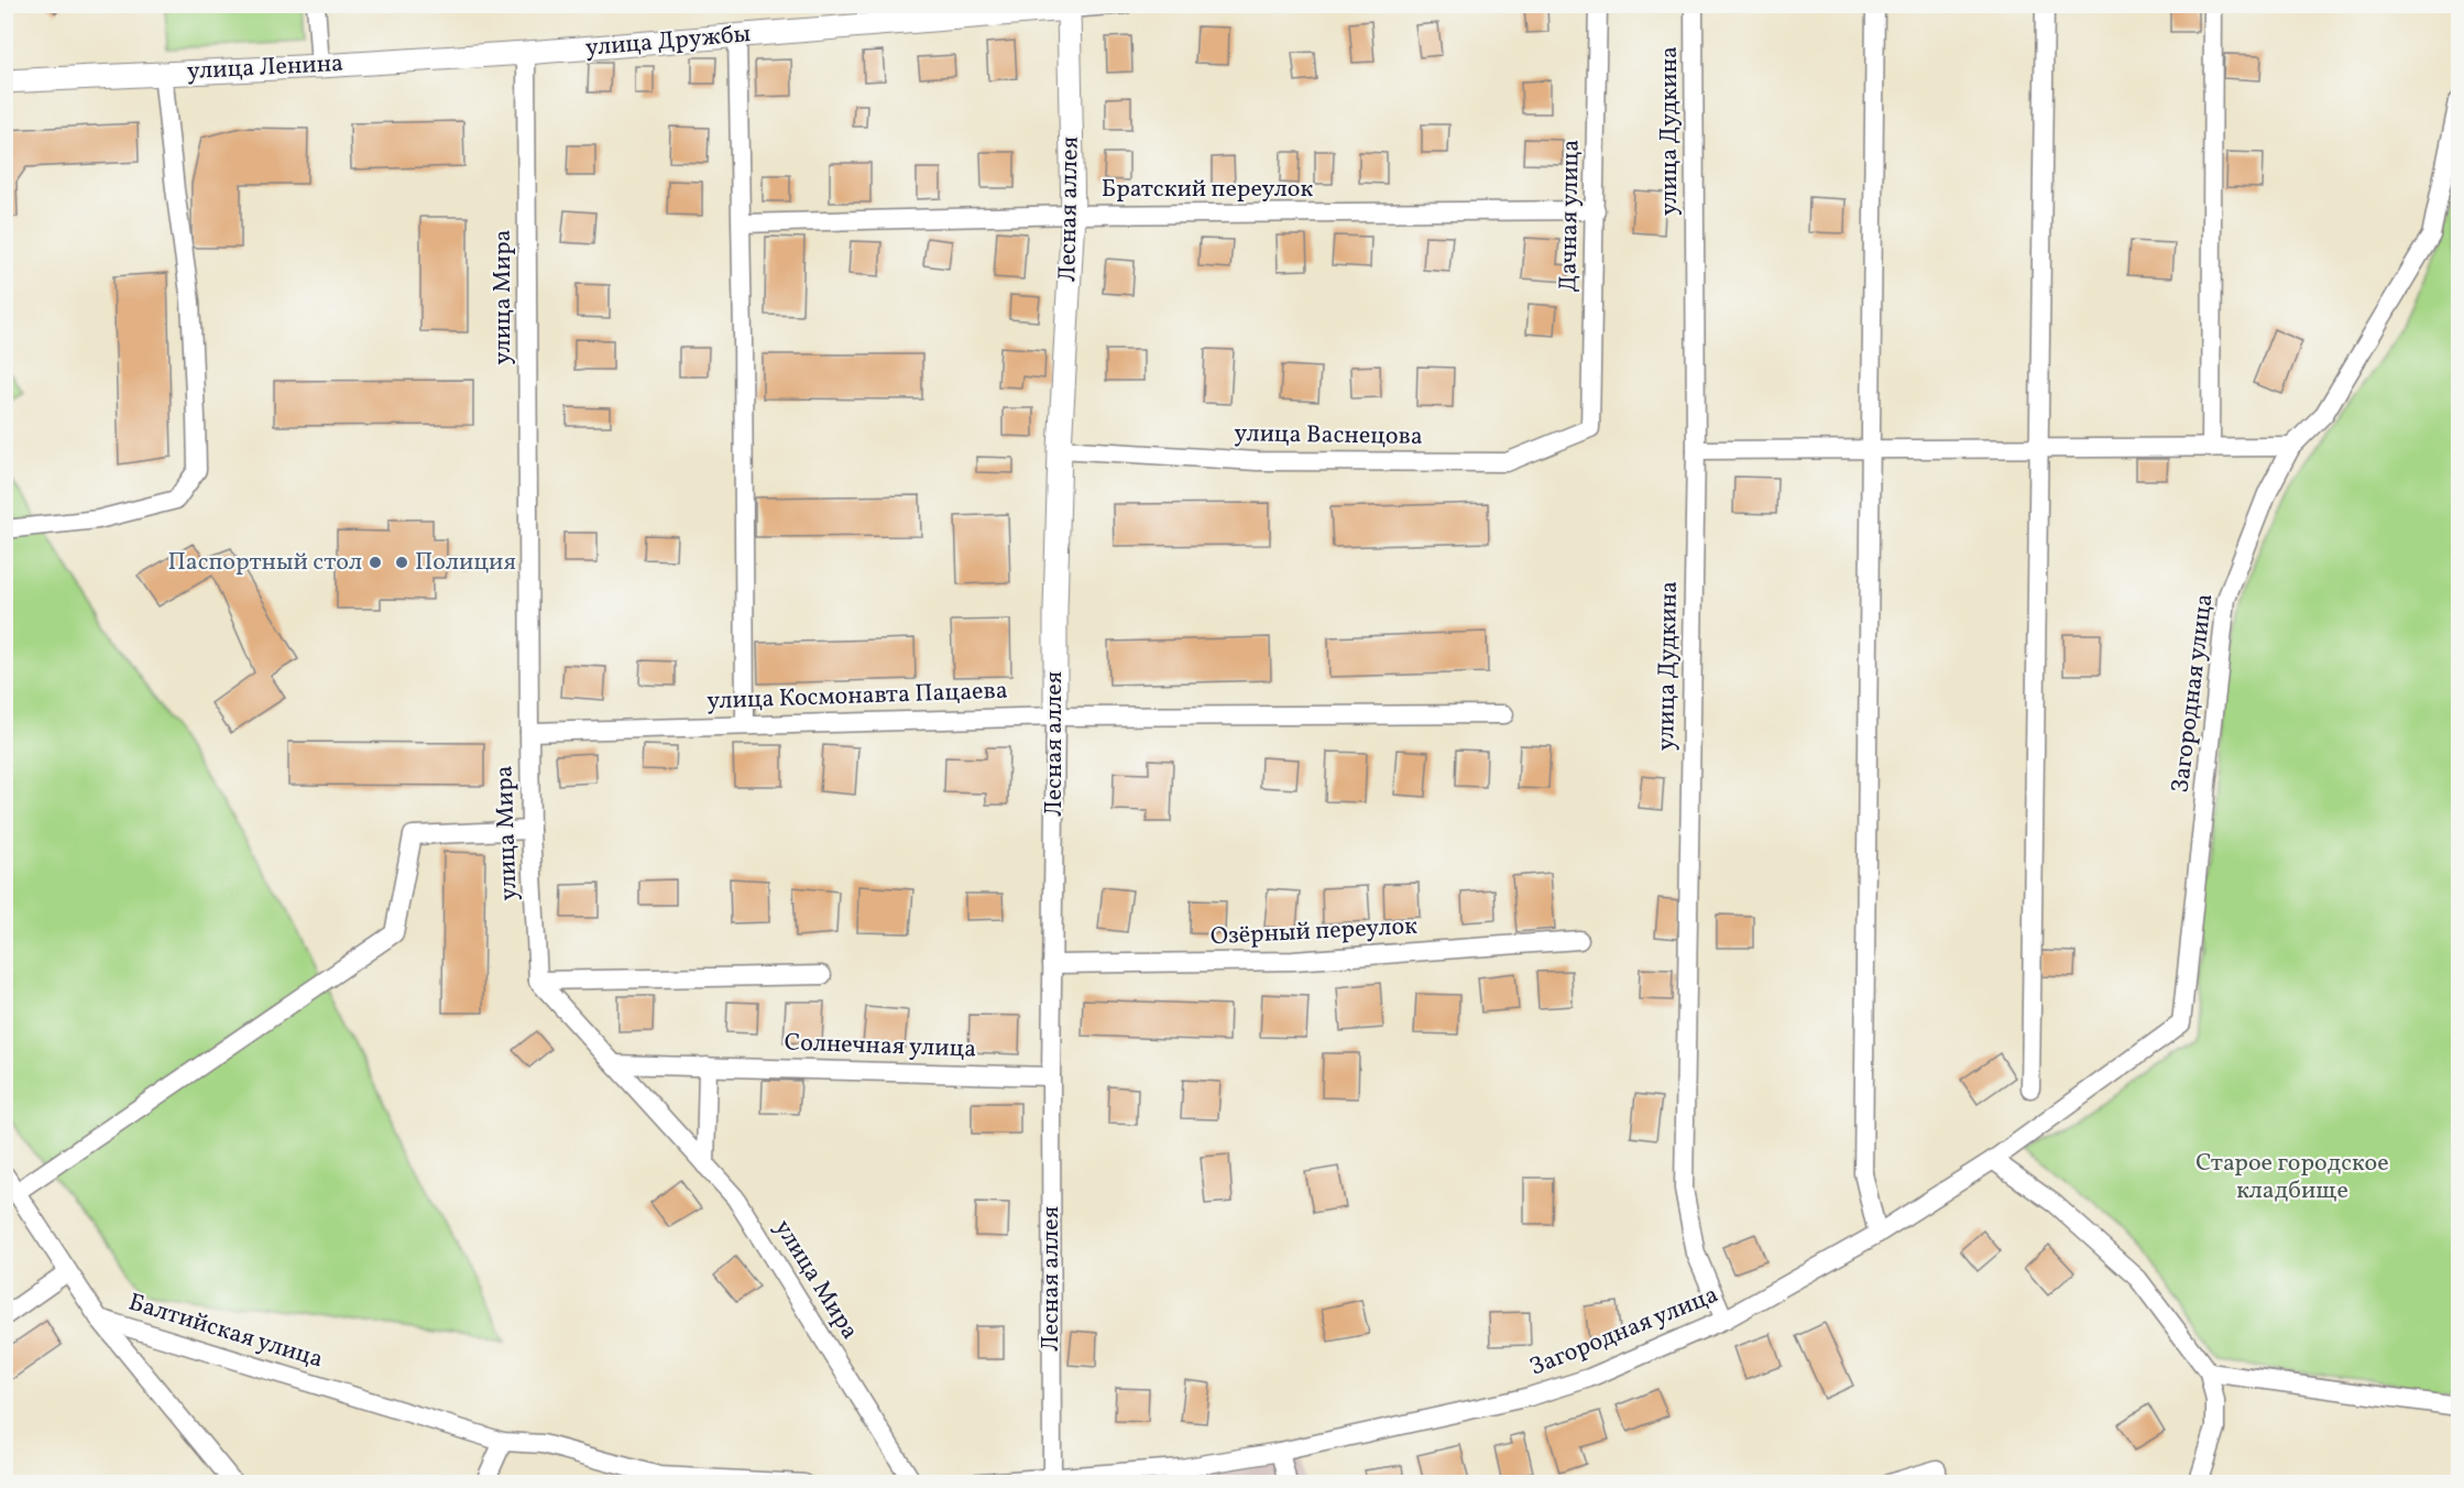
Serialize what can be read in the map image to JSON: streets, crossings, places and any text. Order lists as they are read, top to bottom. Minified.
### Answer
{"streets":{"street":["улица Дружбы","улица Ленина","улица Дудкина","Братский переулок","Лесная аллея","Дачная улица","улица Мира","улица Васнецова","Загородная улица","улица Космонавта Пацаева","Озёрный переулок","Солнечная улица","Балтийская улица"]},"crossings":[["улица Дружбы","улица Ленина"],["улица Дружбы","Лесная аллея"],["улица Дружбы","улица Мира"],["улица Ленина","улица Мира"],["улица Дудкина","Загородная улица"],["Братский переулок","Лесная аллея"],["Братский переулок","Дачная улица"],["Лесная аллея","улица Васнецова"],["Лесная аллея","Загородная улица"],["Лесная аллея","улица Космонавта Пацаева"],["Лесная аллея","Озёрный переулок"],["Лесная аллея","Солнечная улица"],["Дачная улица","улица Васнецова"],["улица Мира","улица Космонавта Пацаева"],["улица Мира","Солнечная улица"]],"parks":["Старое городское кладбище"],"places":["Паспортный стол","Полиция"]}
